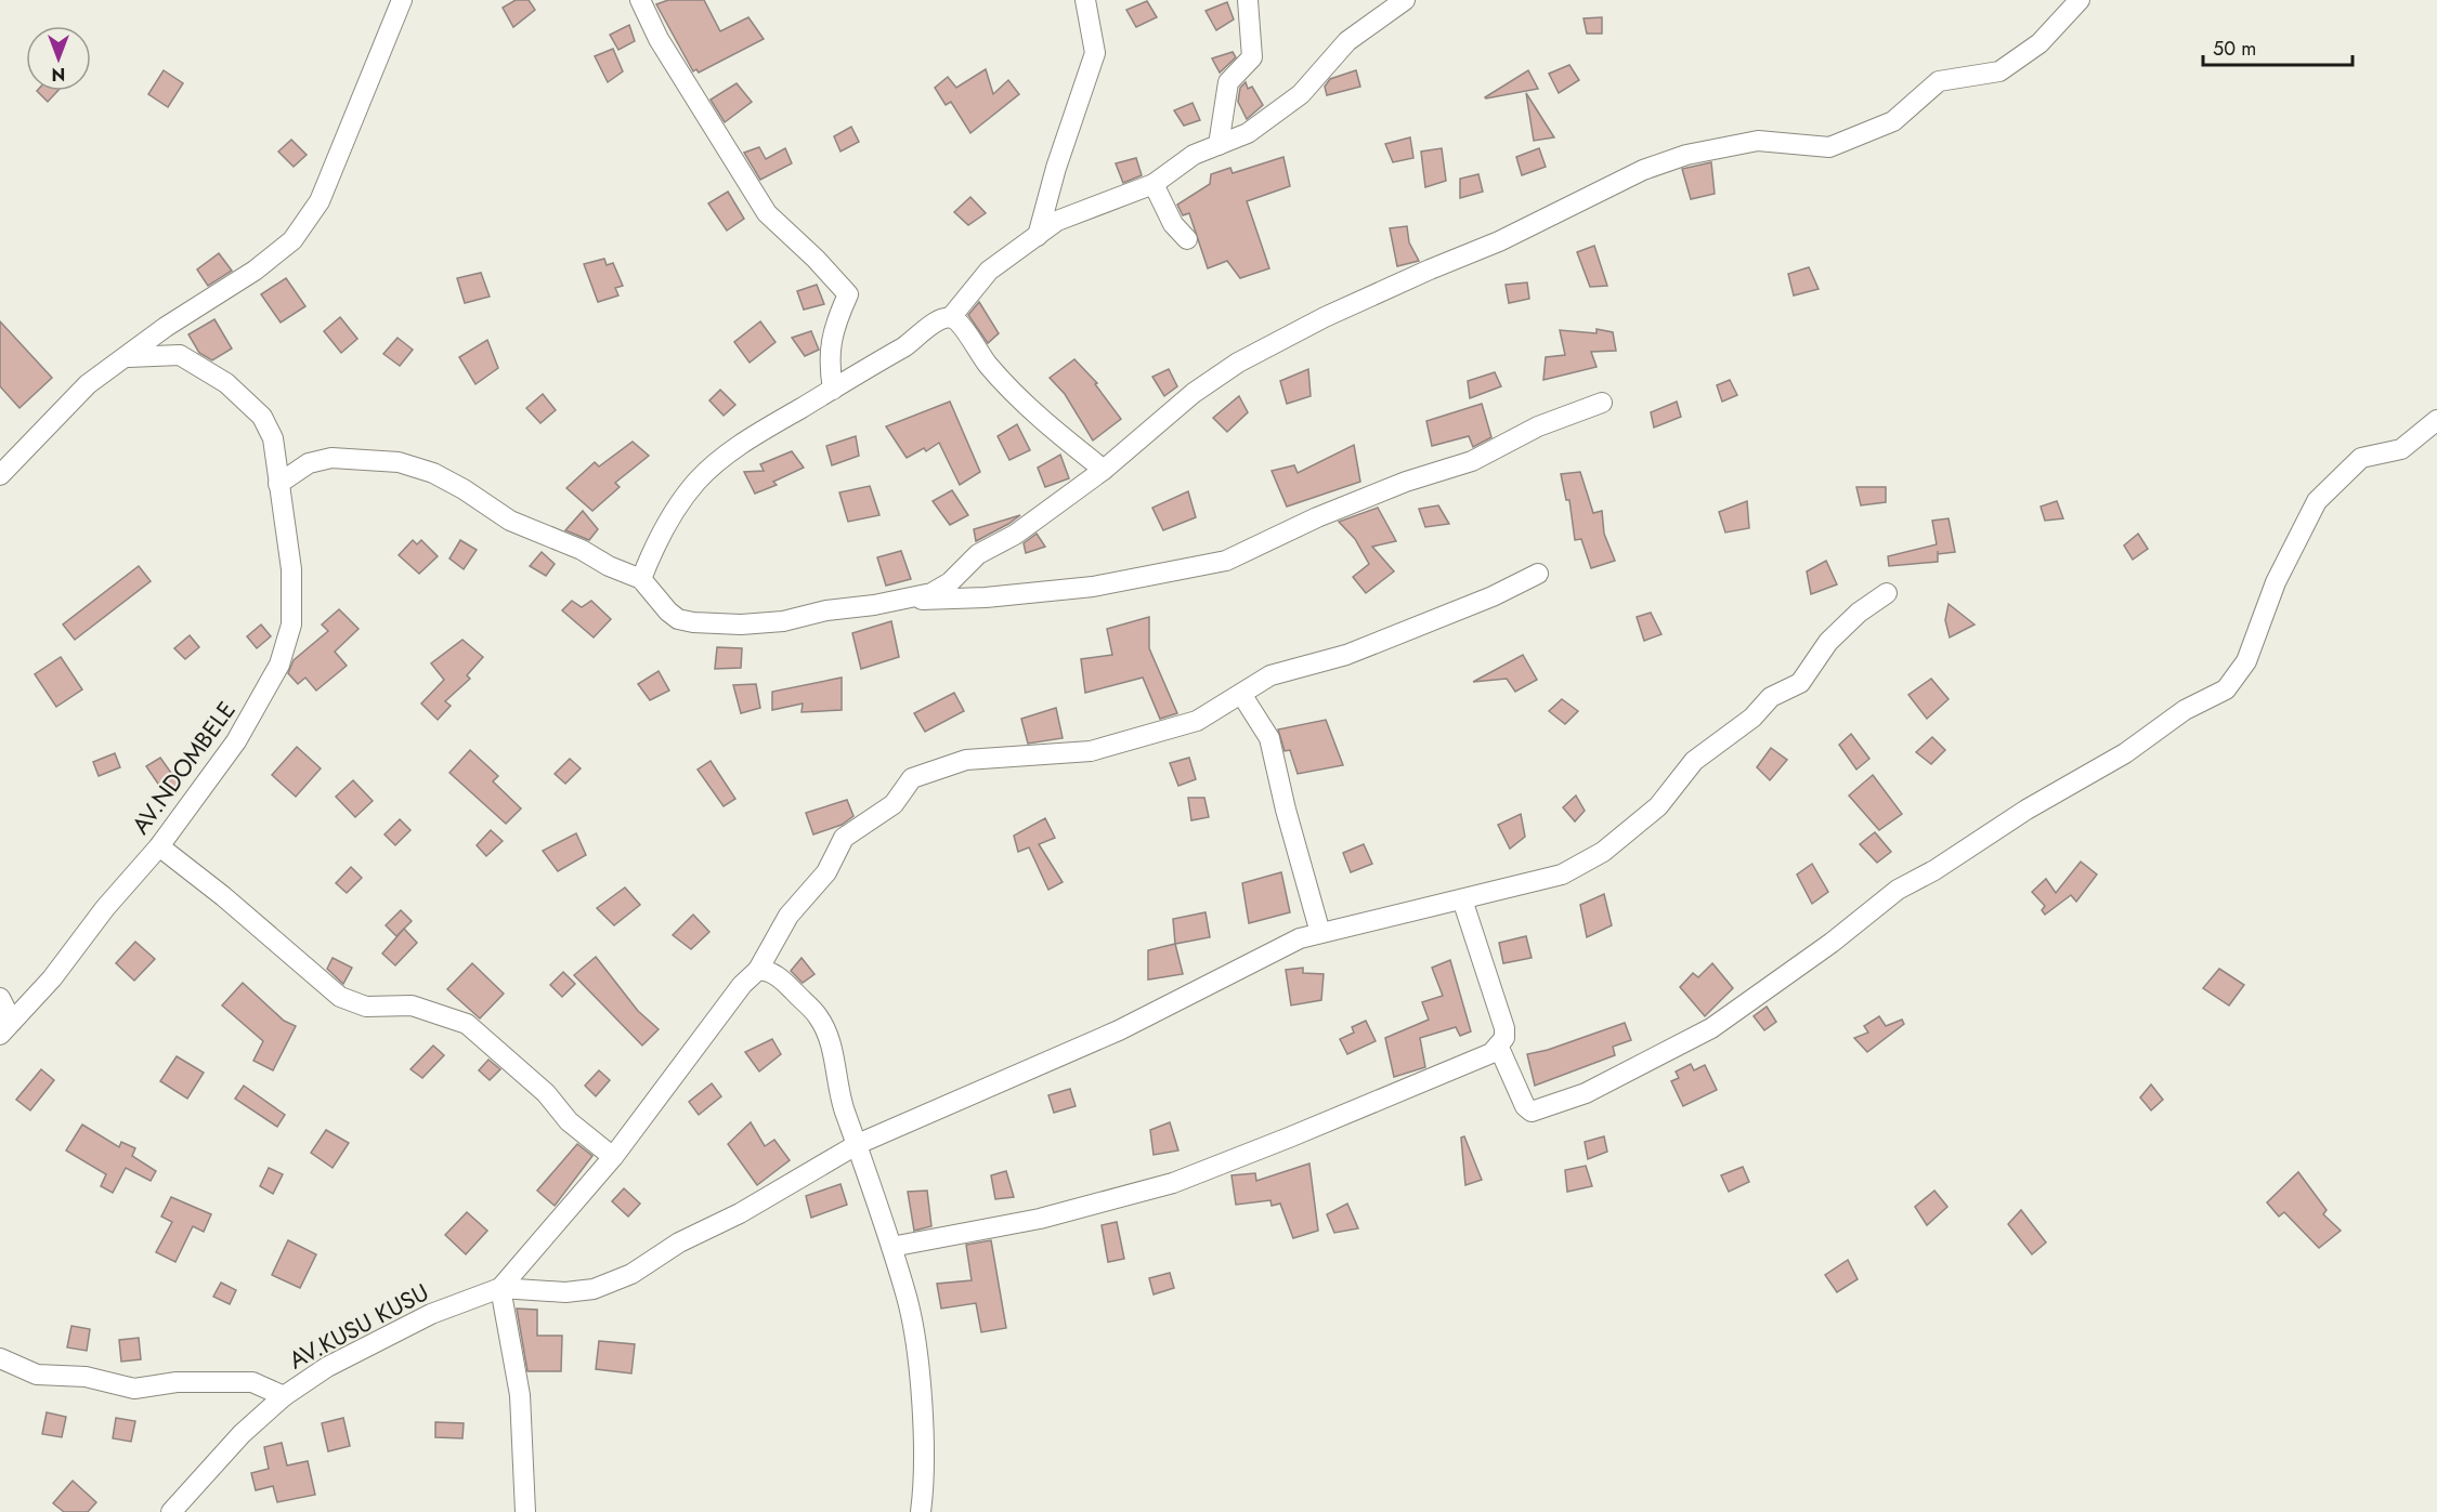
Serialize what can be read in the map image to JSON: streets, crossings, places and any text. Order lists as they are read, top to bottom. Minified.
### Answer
{"streets":{"street":["AV.NDOMBELE","AV.KUSU KUSU"]},"scale_bar":"50 m","north":"bottom"}
